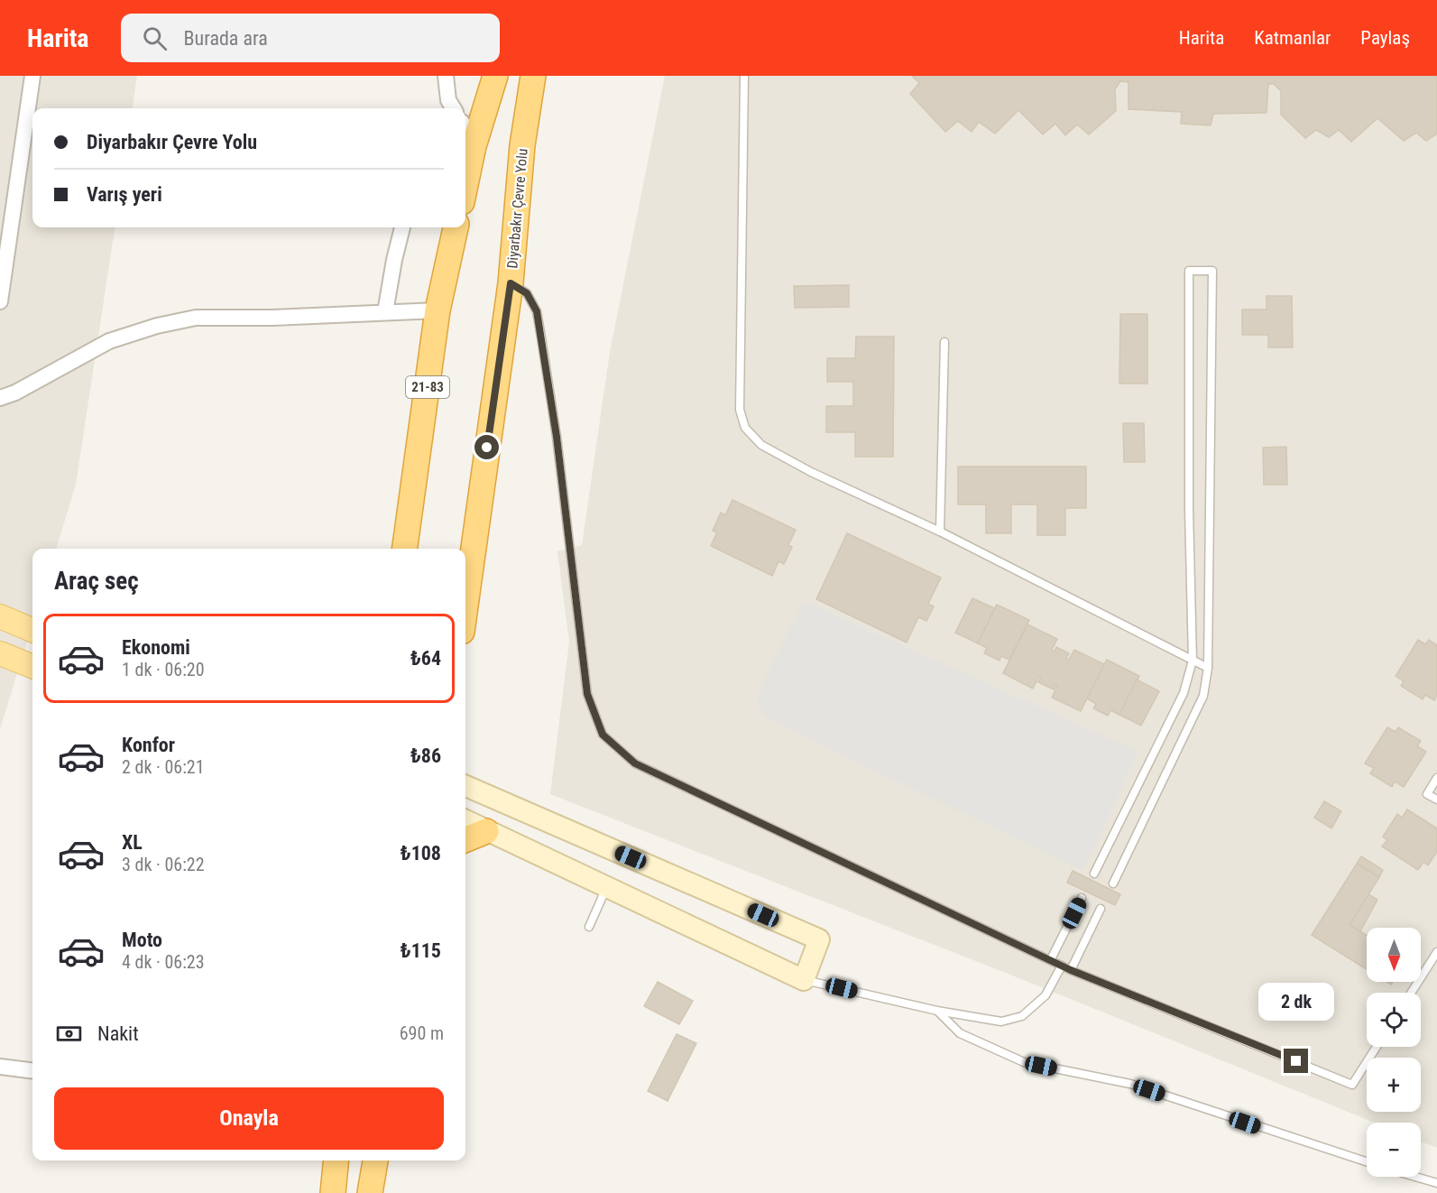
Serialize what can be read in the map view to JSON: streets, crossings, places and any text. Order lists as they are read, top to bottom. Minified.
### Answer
{"streets":{"highway":["Diyarbakır Çevre Yolu","21-83"]},"north":"bottom","page":{"header":"Harita","search":"Burada ara","nav":["Harita","Katmanlar","Paylaş"],"banner":["Diyarbakır Çevre Yolu","Varış yeri"],"heading":"Araç seç","list":[{"name":"Ekonomi","note":"1 dk · 06:20","value":"₺64"},{"name":"Konfor","note":"2 dk · 06:21","value":"₺86"},{"name":"XL","note":"3 dk · 06:22","value":"₺108"},{"name":"Moto","note":"4 dk · 06:23","value":"₺115"}],"map_buttons":["+","−"],"bubble":"2 dk","pay":["Nakit","690 m"],"buttons":"Onayla"}}
